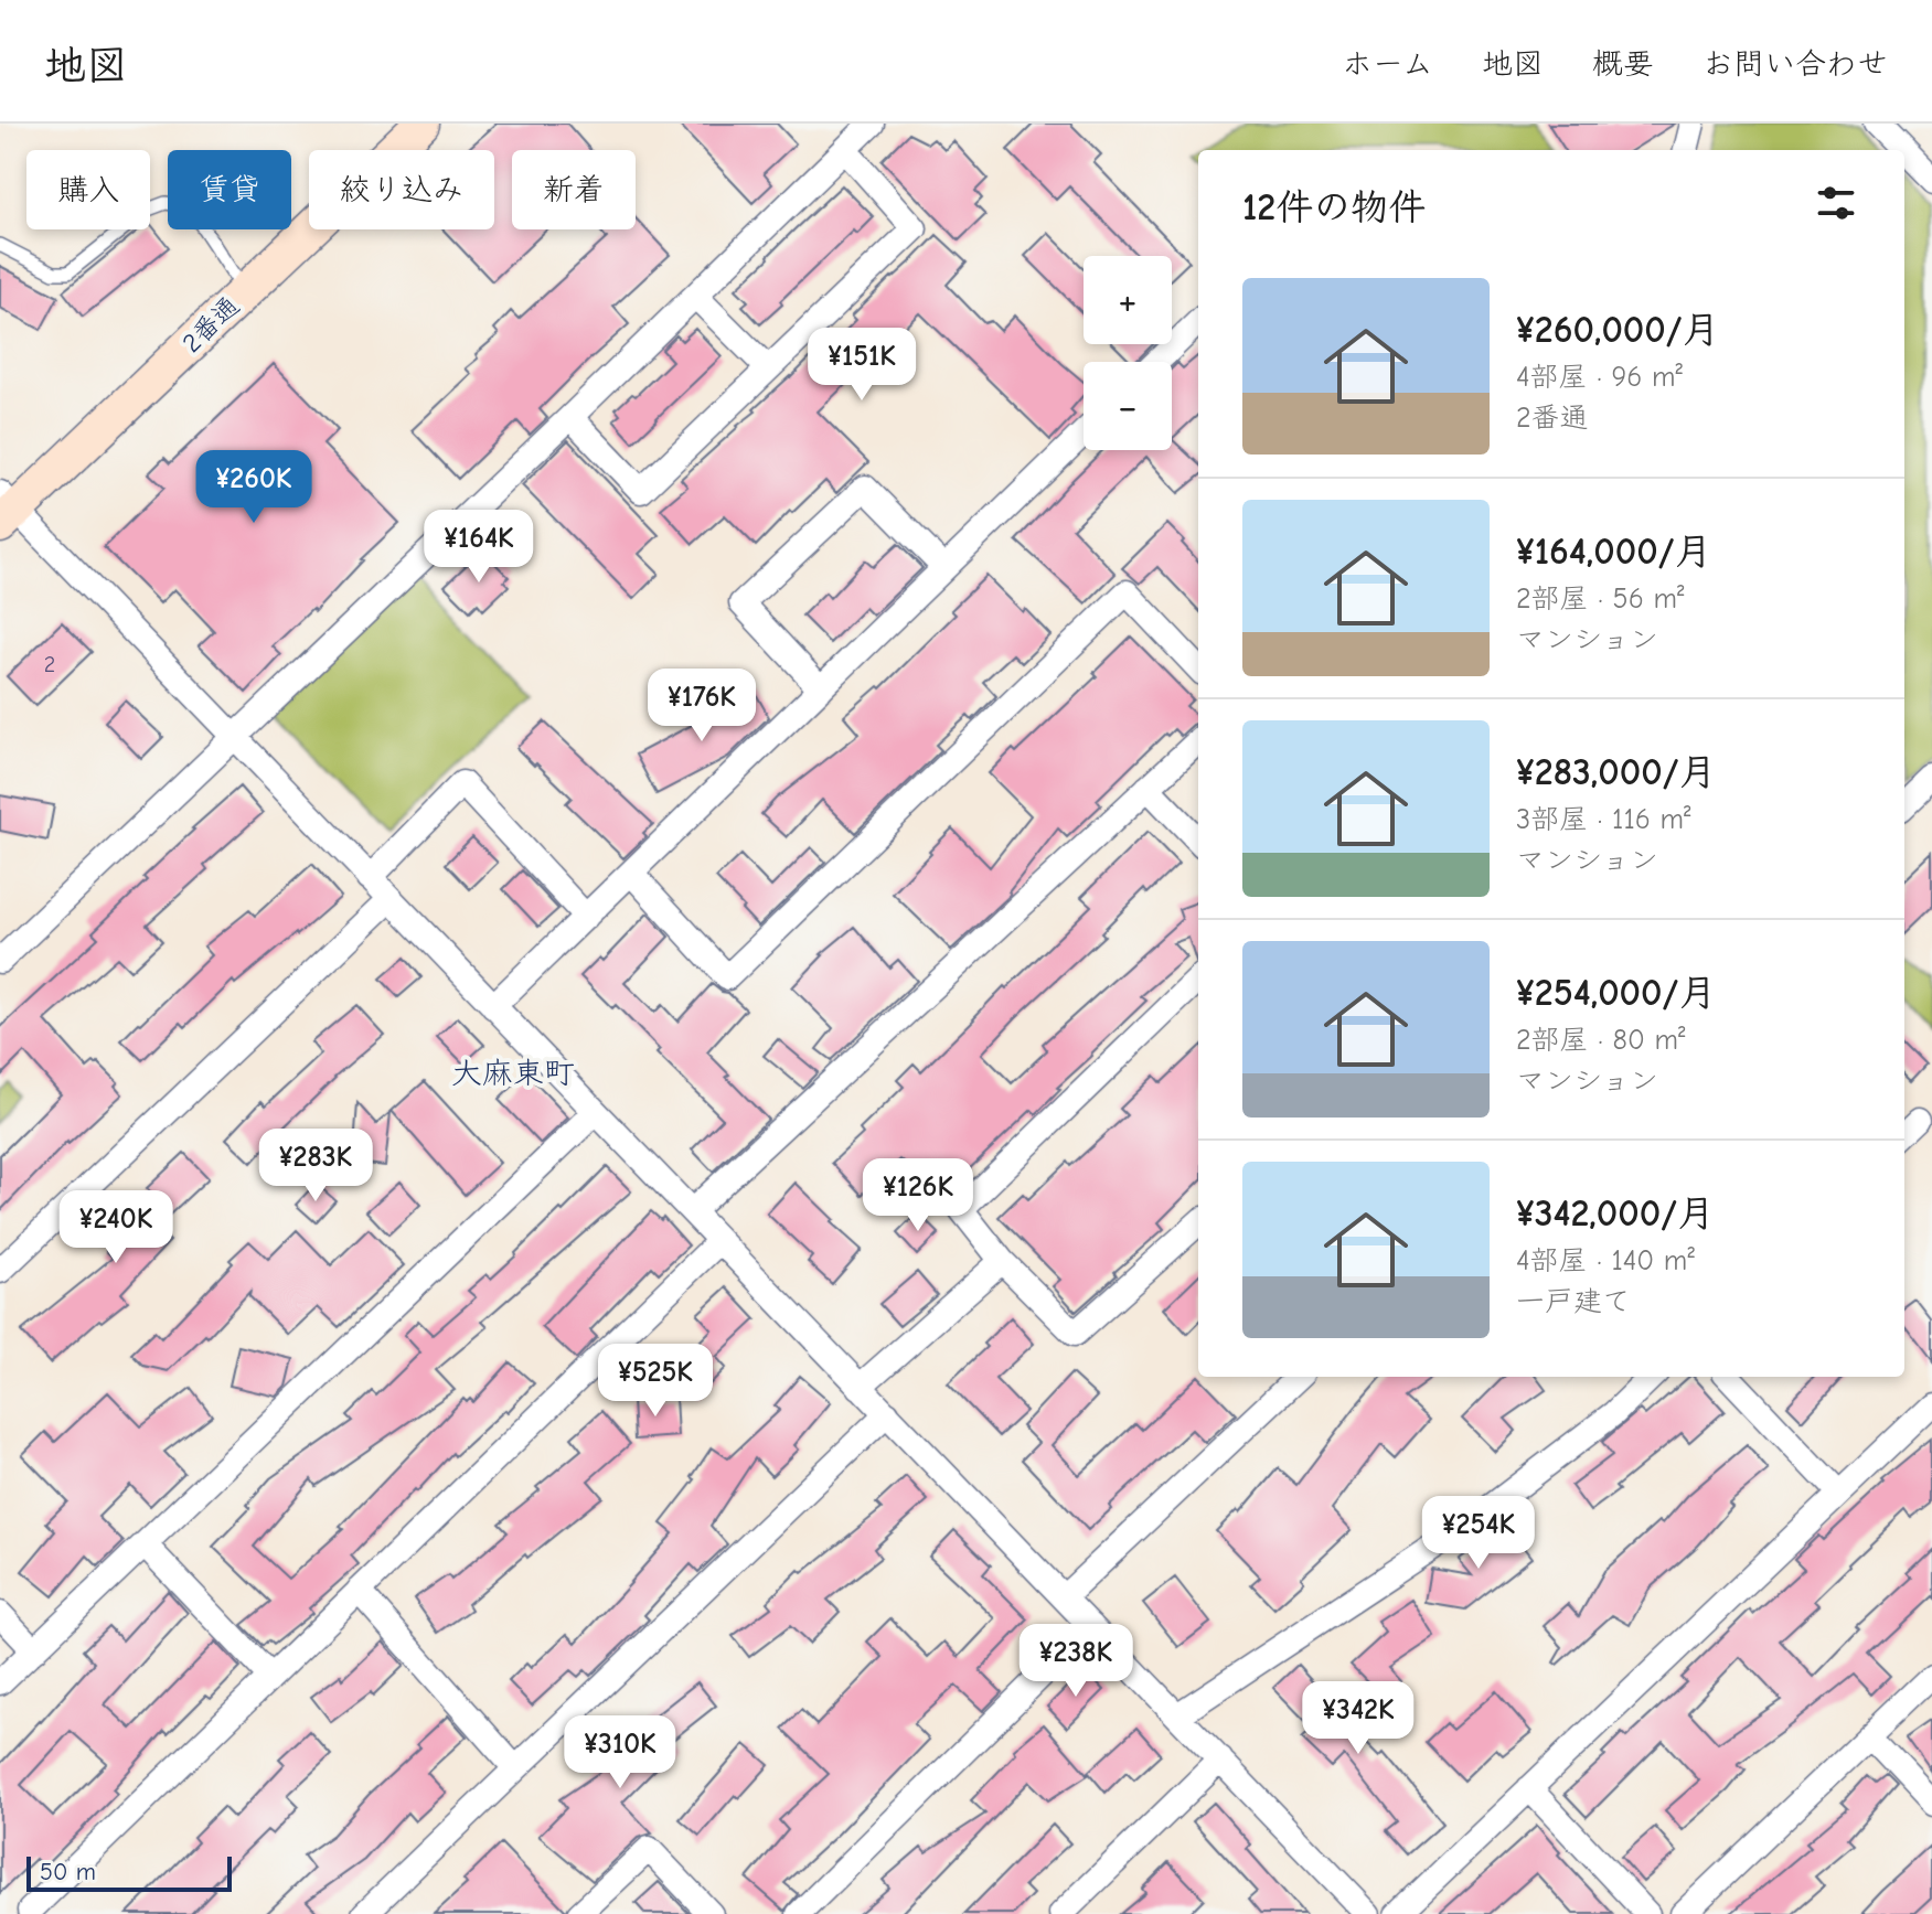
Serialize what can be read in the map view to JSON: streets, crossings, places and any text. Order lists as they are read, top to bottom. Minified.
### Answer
{"streets":{"main road":["2番通"]},"districts":["大麻東町"],"house_numbers":["2"],"scale_bar":"50 m","page":{"header":"地図","nav":["ホーム","地図","概要","お問い合わせ"],"chip":["購入","賃貸","絞り込み","新着"],"heading":"12件の物件","map_buttons":["+","−"],"list":[{"name":"¥260,000/月","note":"4部屋 · 96 m² · 2番通"},{"name":"¥164,000/月","note":"2部屋 · 56 m² · マンション"},{"name":"¥283,000/月","note":"3部屋 · 116 m² · マンション"},{"name":"¥254,000/月","note":"2部屋 · 80 m² · マンション"},{"name":"¥342,000/月","note":"4部屋 · 140 m² · 一戸建て"}],"price":["¥151K","¥260K","¥164K","¥176K","¥283K","¥126K","¥240K","¥525K","¥254K","¥238K","¥342K","¥310K"],"scale":"50 m"}}
